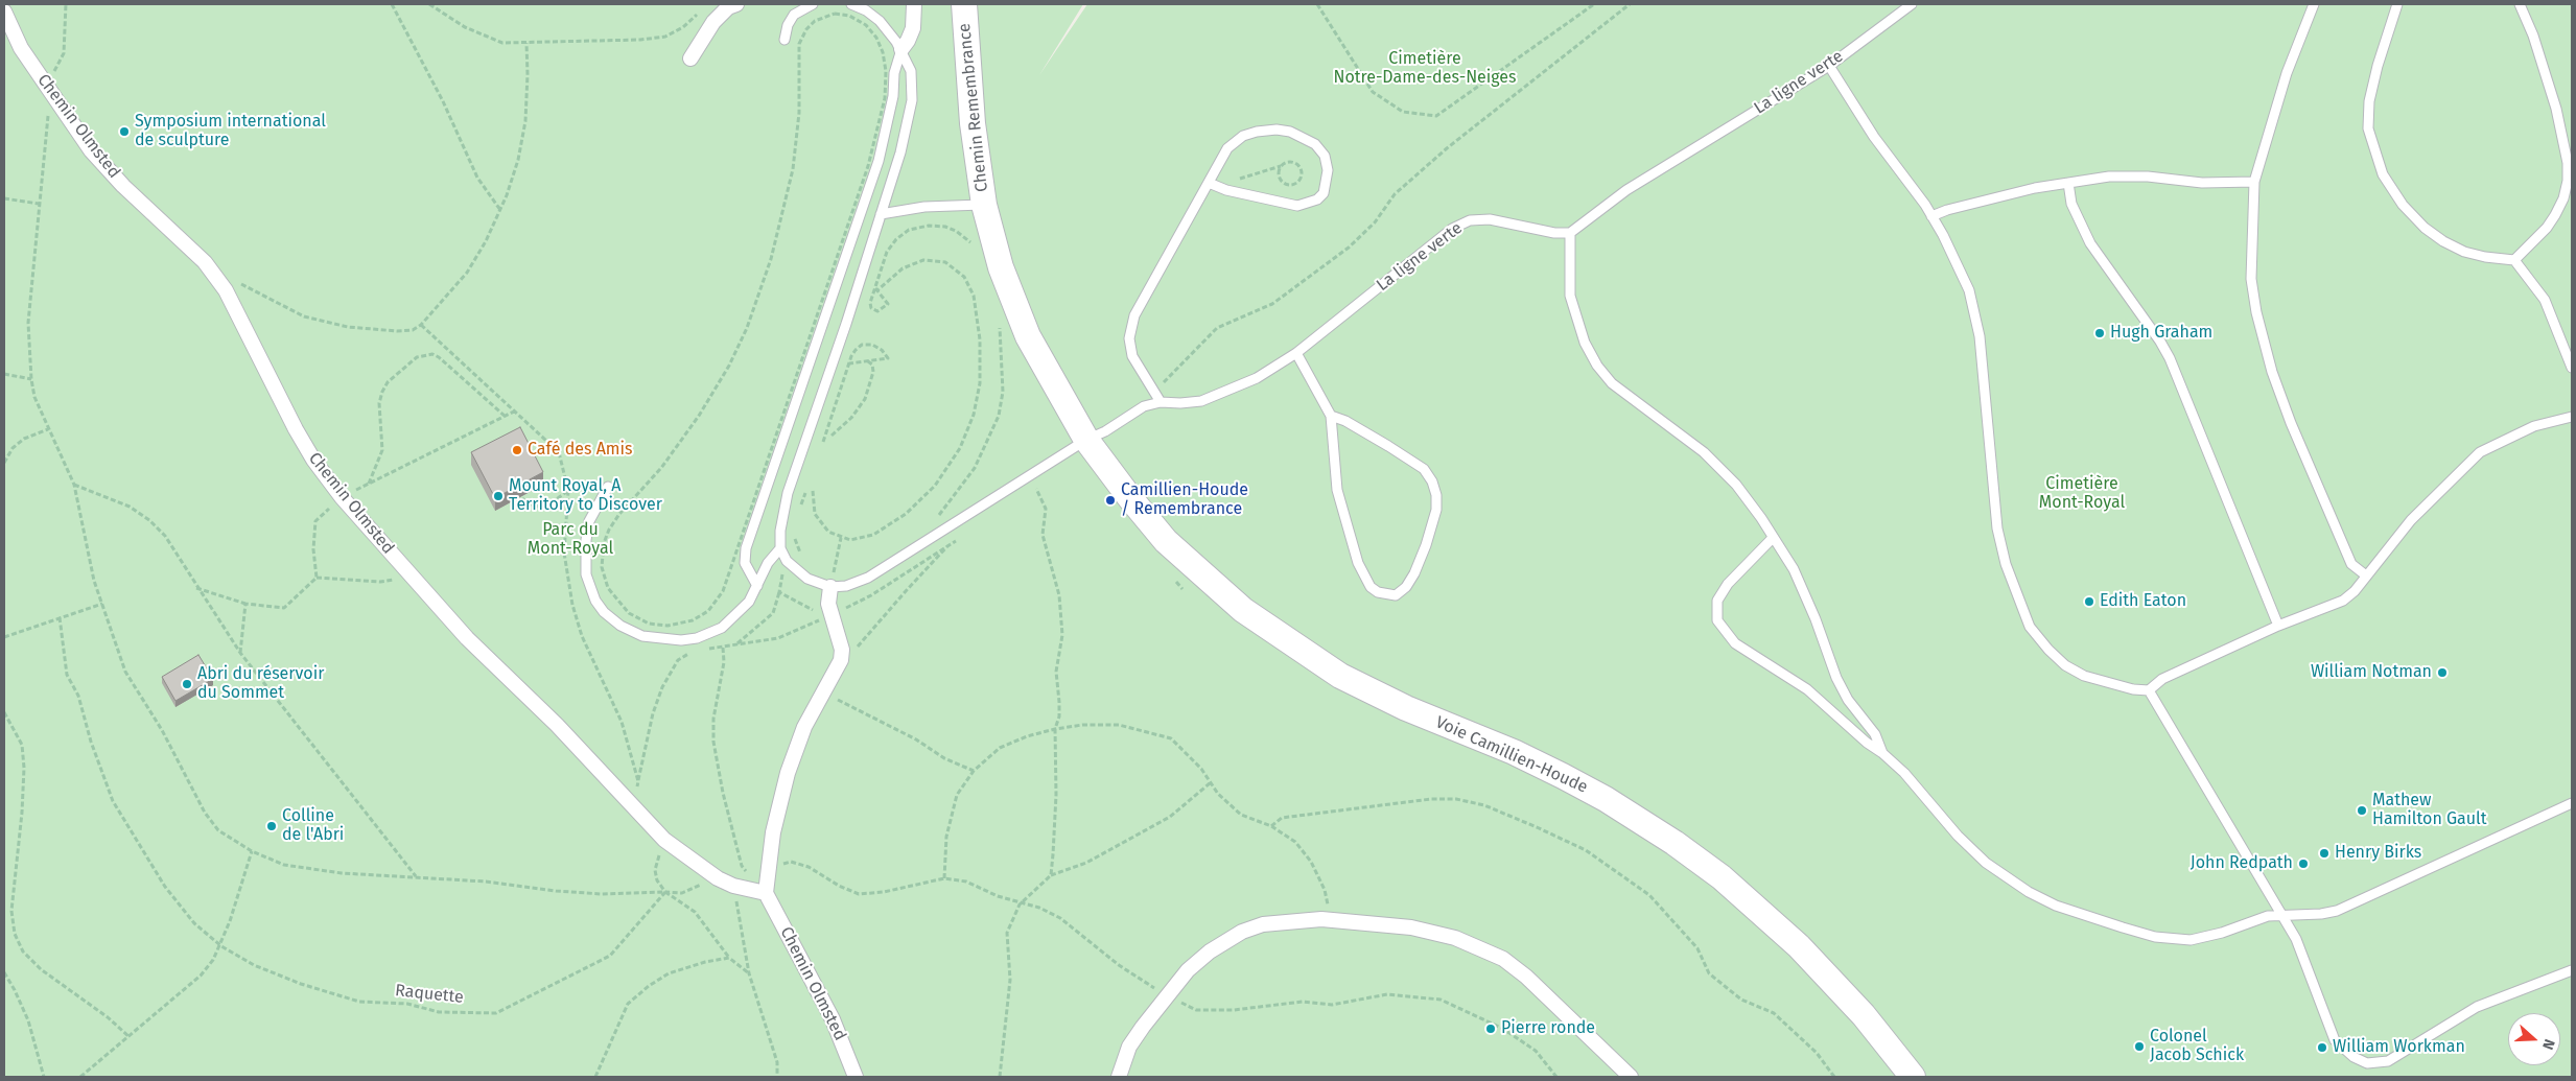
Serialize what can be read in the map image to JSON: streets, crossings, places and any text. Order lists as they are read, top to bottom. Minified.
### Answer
{"streets":{"street":["Chemin Remembrance","Chemin Olmsted","Voie Camillien-Houde"],"lane":["La ligne verte"],"path":["Raquette"]},"crossings":[["La ligne verte","Chemin Remembrance"],["La ligne verte","Voie Camillien-Houde"],["Chemin Remembrance","Voie Camillien-Houde"]],"parks":["Cimetière Notre-Dame-des-Neiges","Cimetière Mont-Royal","Parc du Mont-Royal"],"places":["Symposium international de sculpture","Hugh Graham","Café des Amis","Mount Royal, A Territory to Discover","Camillien-Houde / Remembrance","Edith Eaton","William Notman","Abri du réservoir du Sommet","Mathew Hamilton Gault","Colline de l'Abri","Henry Birks","John Redpath","Pierre ronde","Colonel Jacob Schick","William Workman"],"north":"right"}
